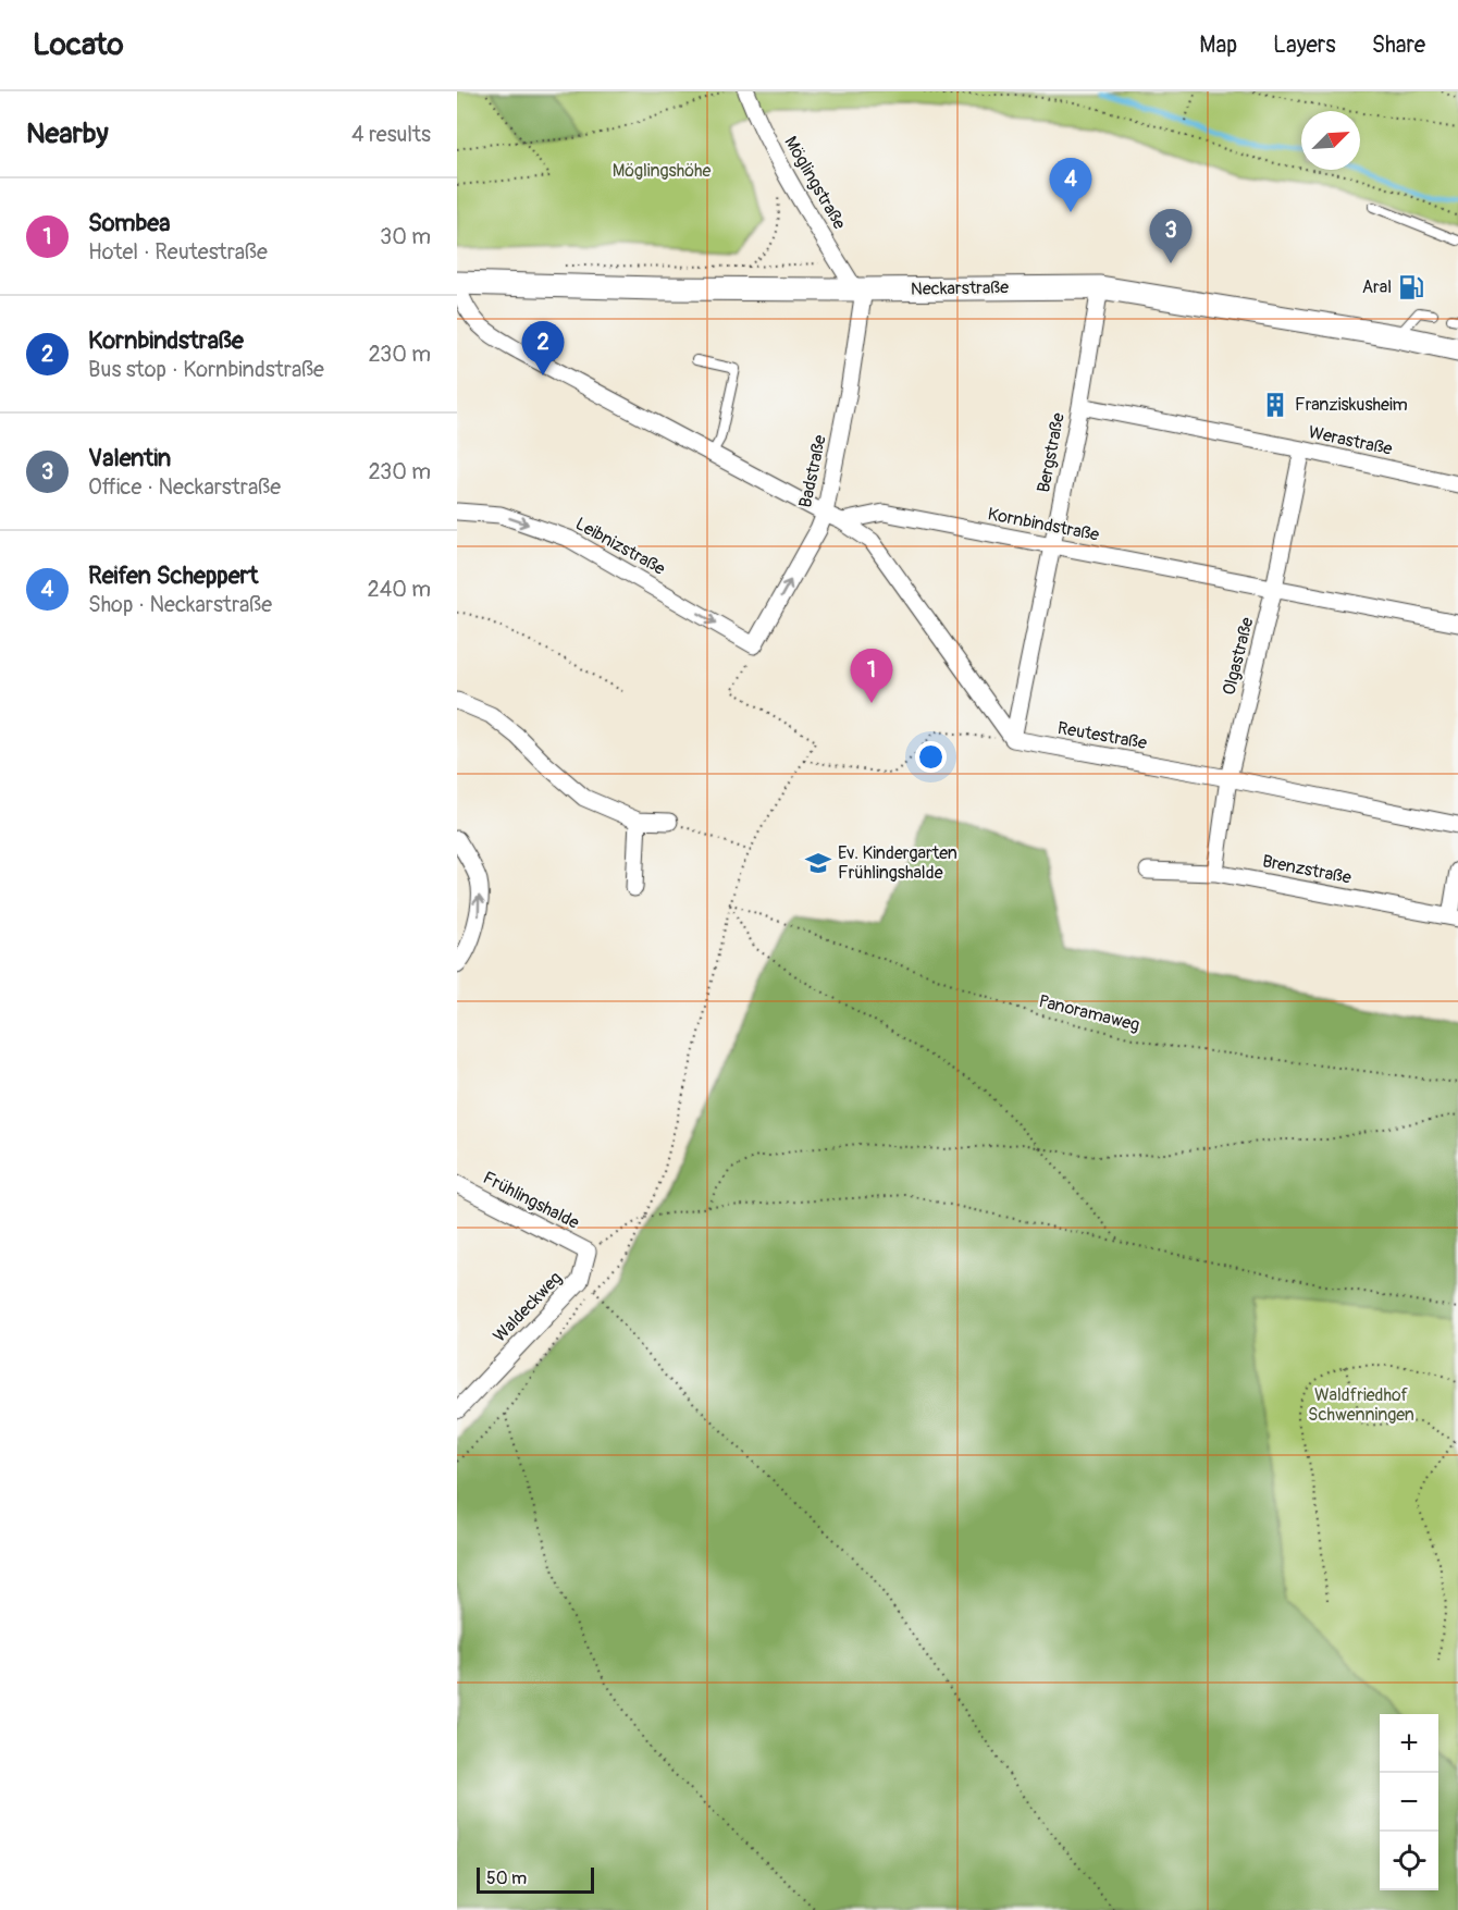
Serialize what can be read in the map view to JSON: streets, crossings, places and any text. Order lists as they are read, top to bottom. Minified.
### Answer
{"streets":{"main road":["Neckarstraße"],"street":["Möglingstraße","Werastraße","Bergstraße","Badstraße","Kornbindstraße","Leibnizstraße","Olgastraße","Reutestraße","Brenzstraße","Frühlingshalde","Waldeckweg"],"path":["Panoramaweg"]},"crossings":[["Möglingstraße","Neckarstraße"],["Möglingstraße","Badstraße"],["Neckarstraße","Bergstraße"],["Neckarstraße","Badstraße"],["Werastraße","Bergstraße"],["Werastraße","Olgastraße"],["Bergstraße","Kornbindstraße"],["Bergstraße","Reutestraße"],["Badstraße","Leibnizstraße"],["Kornbindstraße","Olgastraße"],["Olgastraße","Reutestraße"],["Olgastraße","Brenzstraße"],["Frühlingshalde","Waldeckweg"]],"one_way":["Badstraße"],"parks":["Möglingshöhe","Waldfriedhof Schwenningen"],"places":{"fuel station":["Aral"],"building":["Franziskusheim"],"school or university":["Ev. Kindergarten Frühlingshalde"]},"scale_bar":"50 m","north":"top right","page":{"header":"Locato","nav":["Map","Layers","Share"],"heading":["Nearby","4 results"],"pins":["4","3","2","1"],"list":[{"mark":"1","name":"Sombea","note":"Hotel · Reutestraße","value":"30 m"},{"mark":"2","name":"Kornbindstraße","note":"Bus stop · Kornbindstraße","value":"230 m"},{"mark":"3","name":"Valentin","note":"Office · Neckarstraße","value":"230 m"},{"mark":"4","name":"Reifen Scheppert","note":"Shop · Neckarstraße","value":"240 m"}],"map_buttons":["+","−"],"scale":"50 m"}}
